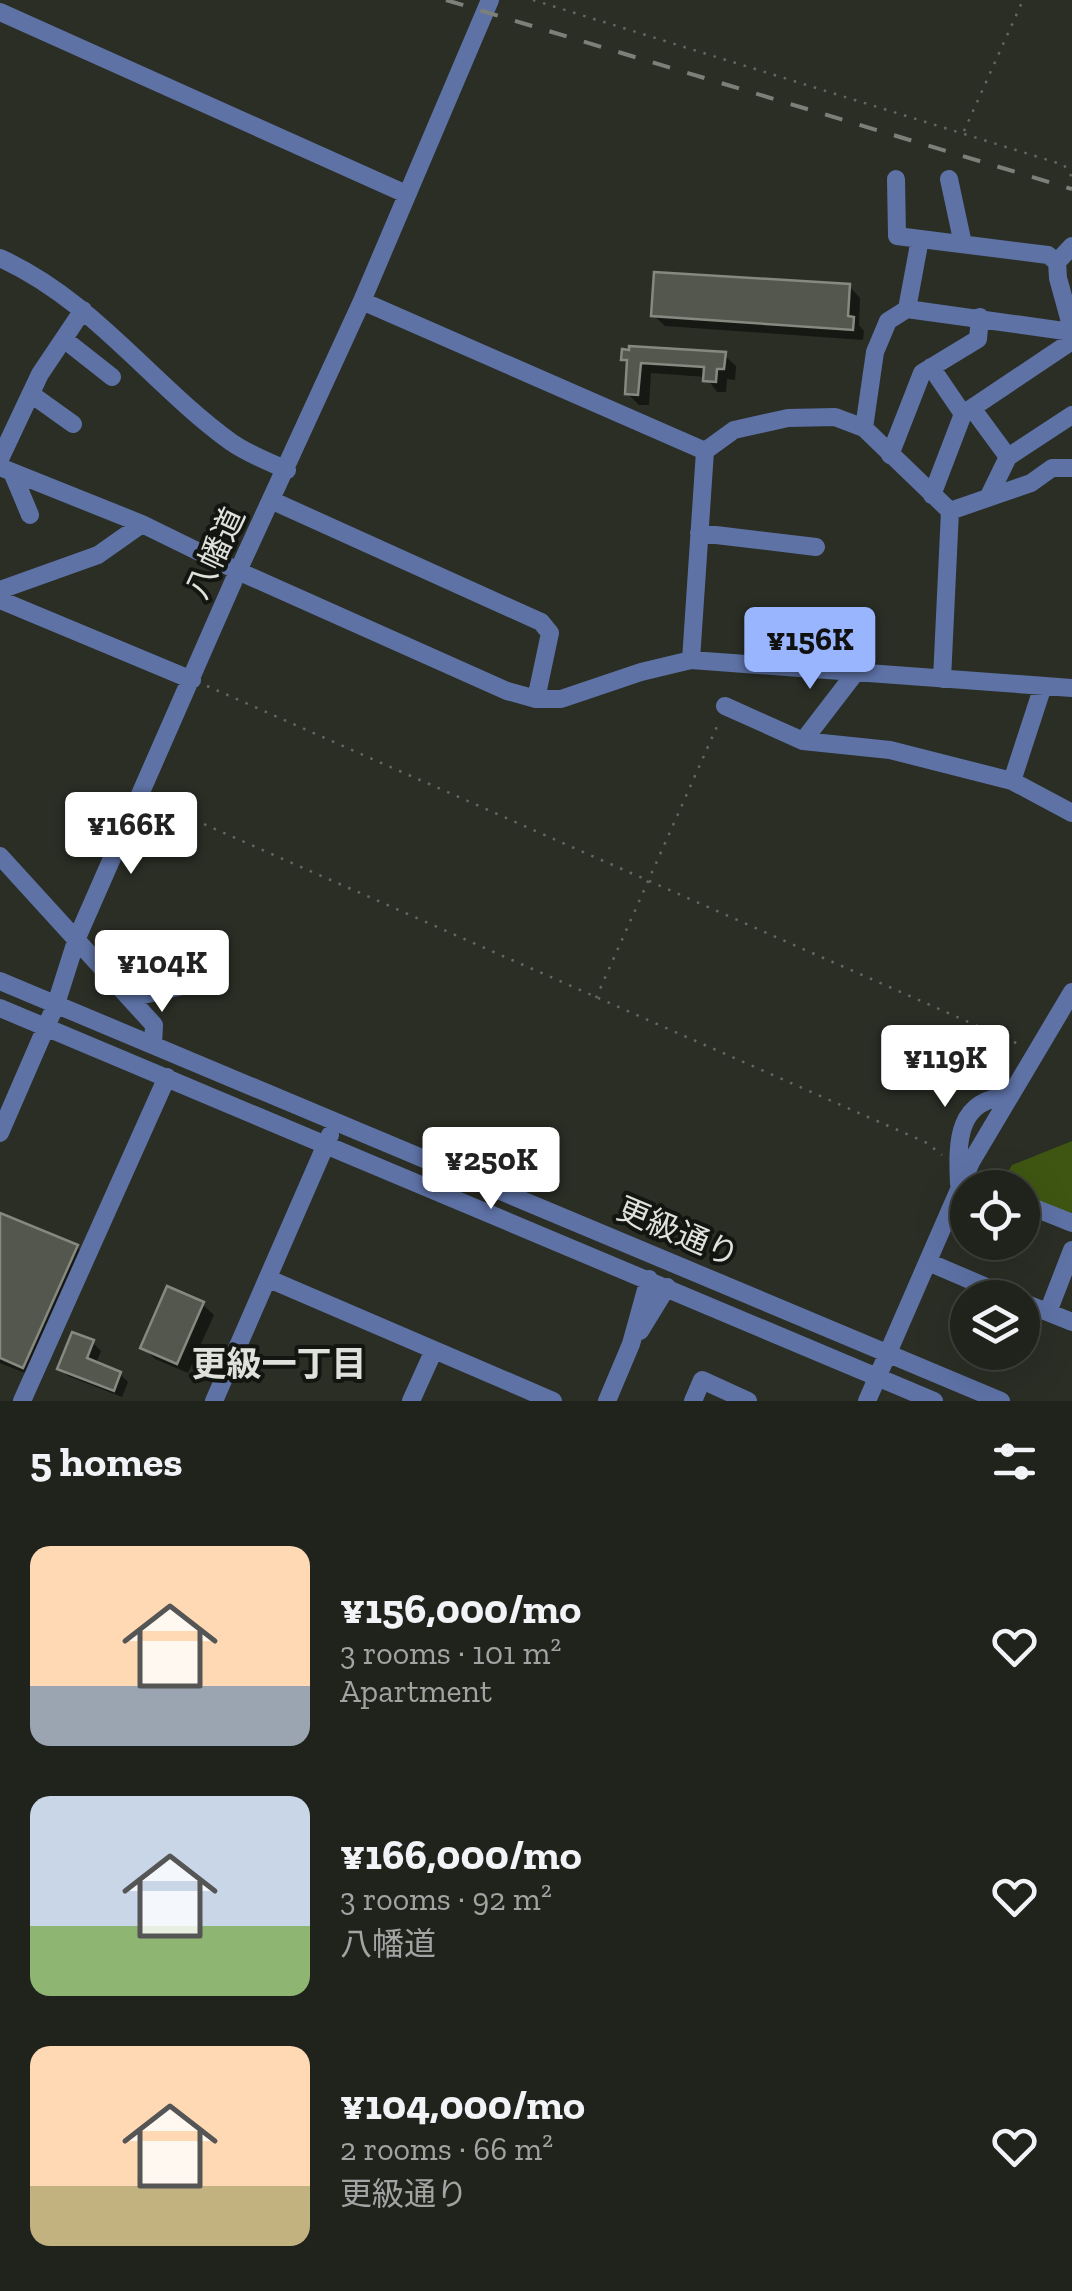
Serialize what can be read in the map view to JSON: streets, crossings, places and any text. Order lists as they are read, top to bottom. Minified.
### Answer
{"streets":{"street":["八幡道","更級通り"]},"crossings":[["八幡道","更級通り"]],"districts":["更級一丁目"],"page":{"price":["¥156K","¥166K","¥104K","¥119K","¥250K"],"heading":"5 homes","list":[{"name":"¥156,000/mo","note":"3 rooms · 101 m² · Apartment"},{"name":"¥166,000/mo","note":"3 rooms · 92 m² · 八幡道"},{"name":"¥104,000/mo","note":"2 rooms · 66 m² · 更級通り"}]}}
